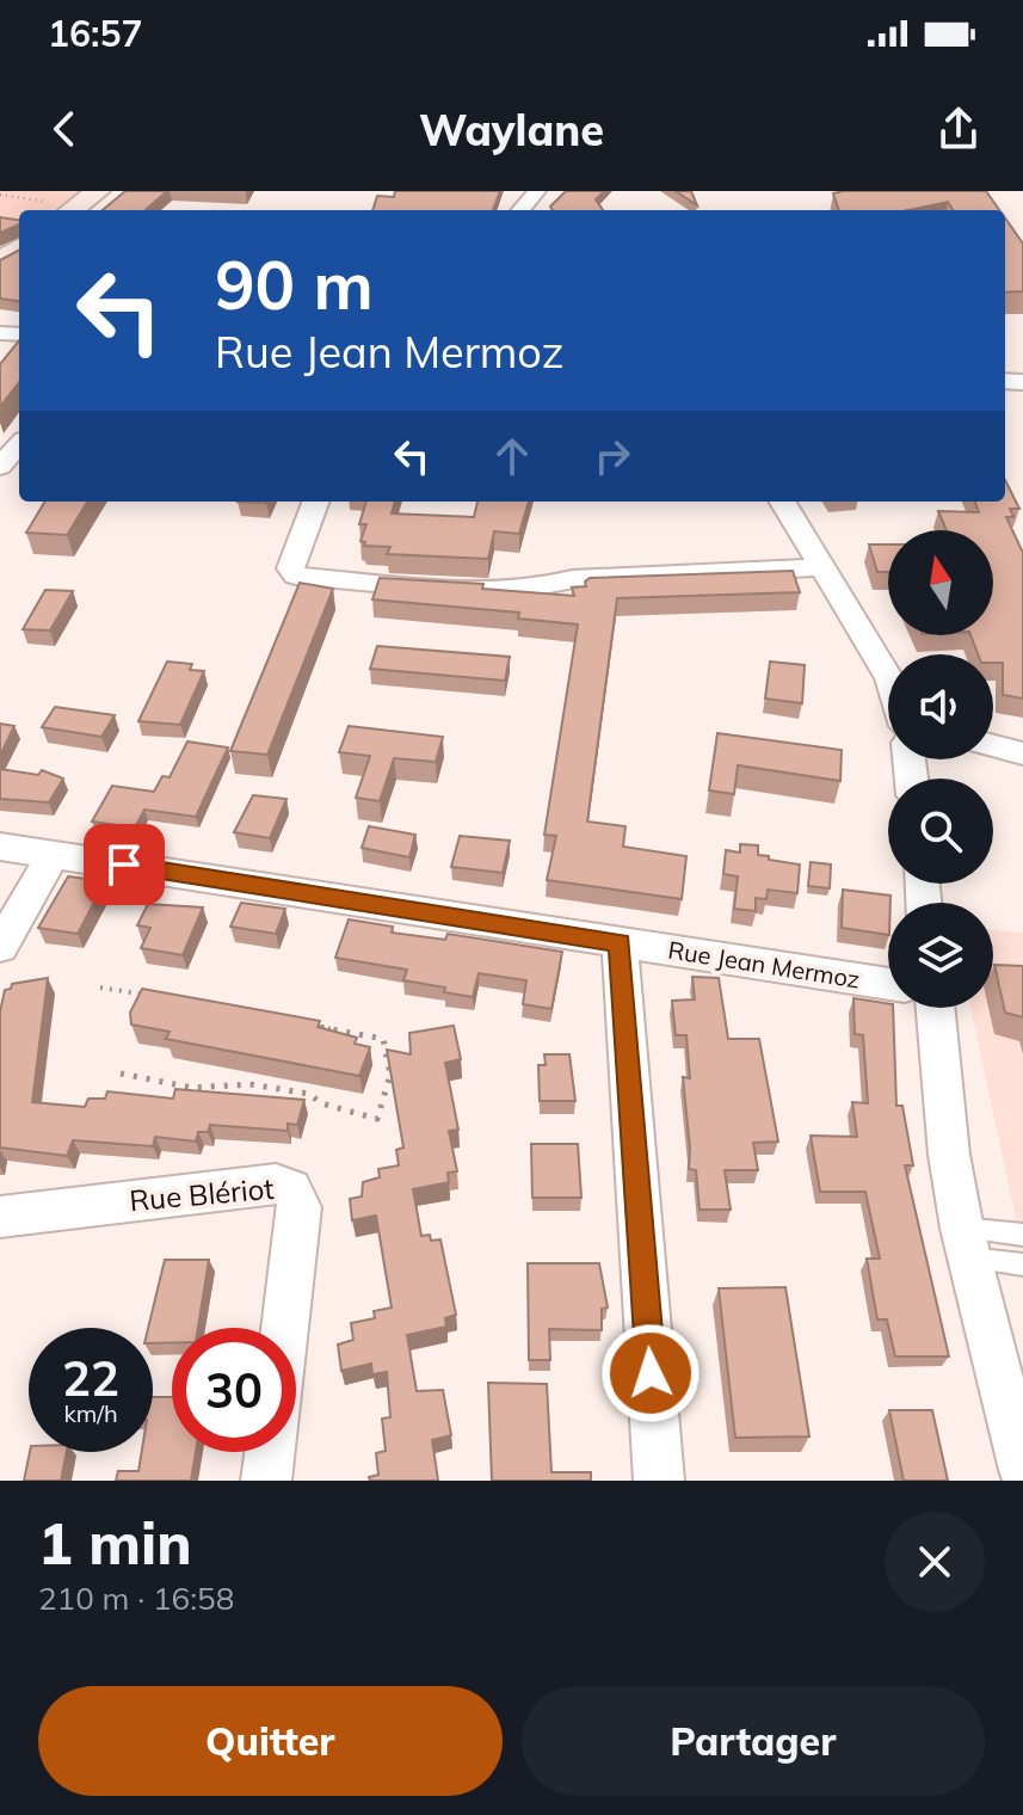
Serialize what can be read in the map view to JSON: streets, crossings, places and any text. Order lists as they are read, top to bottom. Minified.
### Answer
{"streets":{"street":["Rue Jean Mermoz","Rue Blériot"]},"north":"top","page":{"status":"16:57","header":"Waylane","turn":["90 m","Rue Jean Mermoz"],"speed":"22 km/h","limit":"30","heading":["1 min","210 m · 16:58"],"buttons":["Quitter","Partager"]}}
